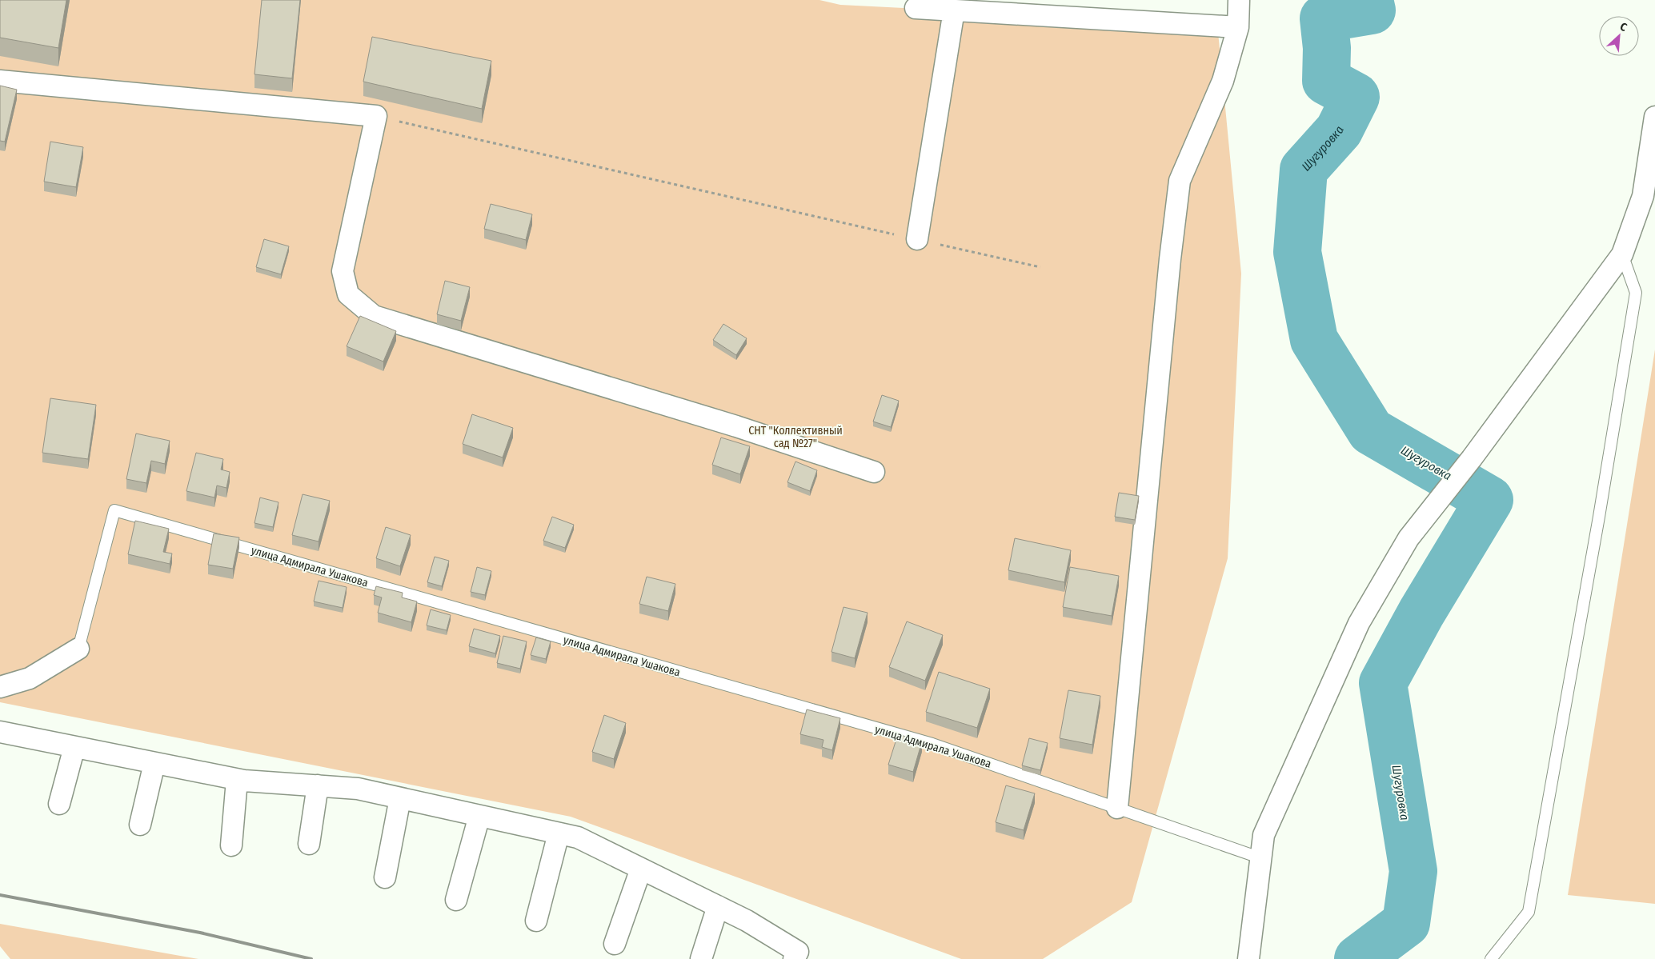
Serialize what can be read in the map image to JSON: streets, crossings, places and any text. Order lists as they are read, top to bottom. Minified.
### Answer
{"streets":{"lane":["улица Адмирала Ушакова"]},"water":["Шугуровка"],"parks":["СНТ \"Коллективный сад №27\""],"north":"top right"}
